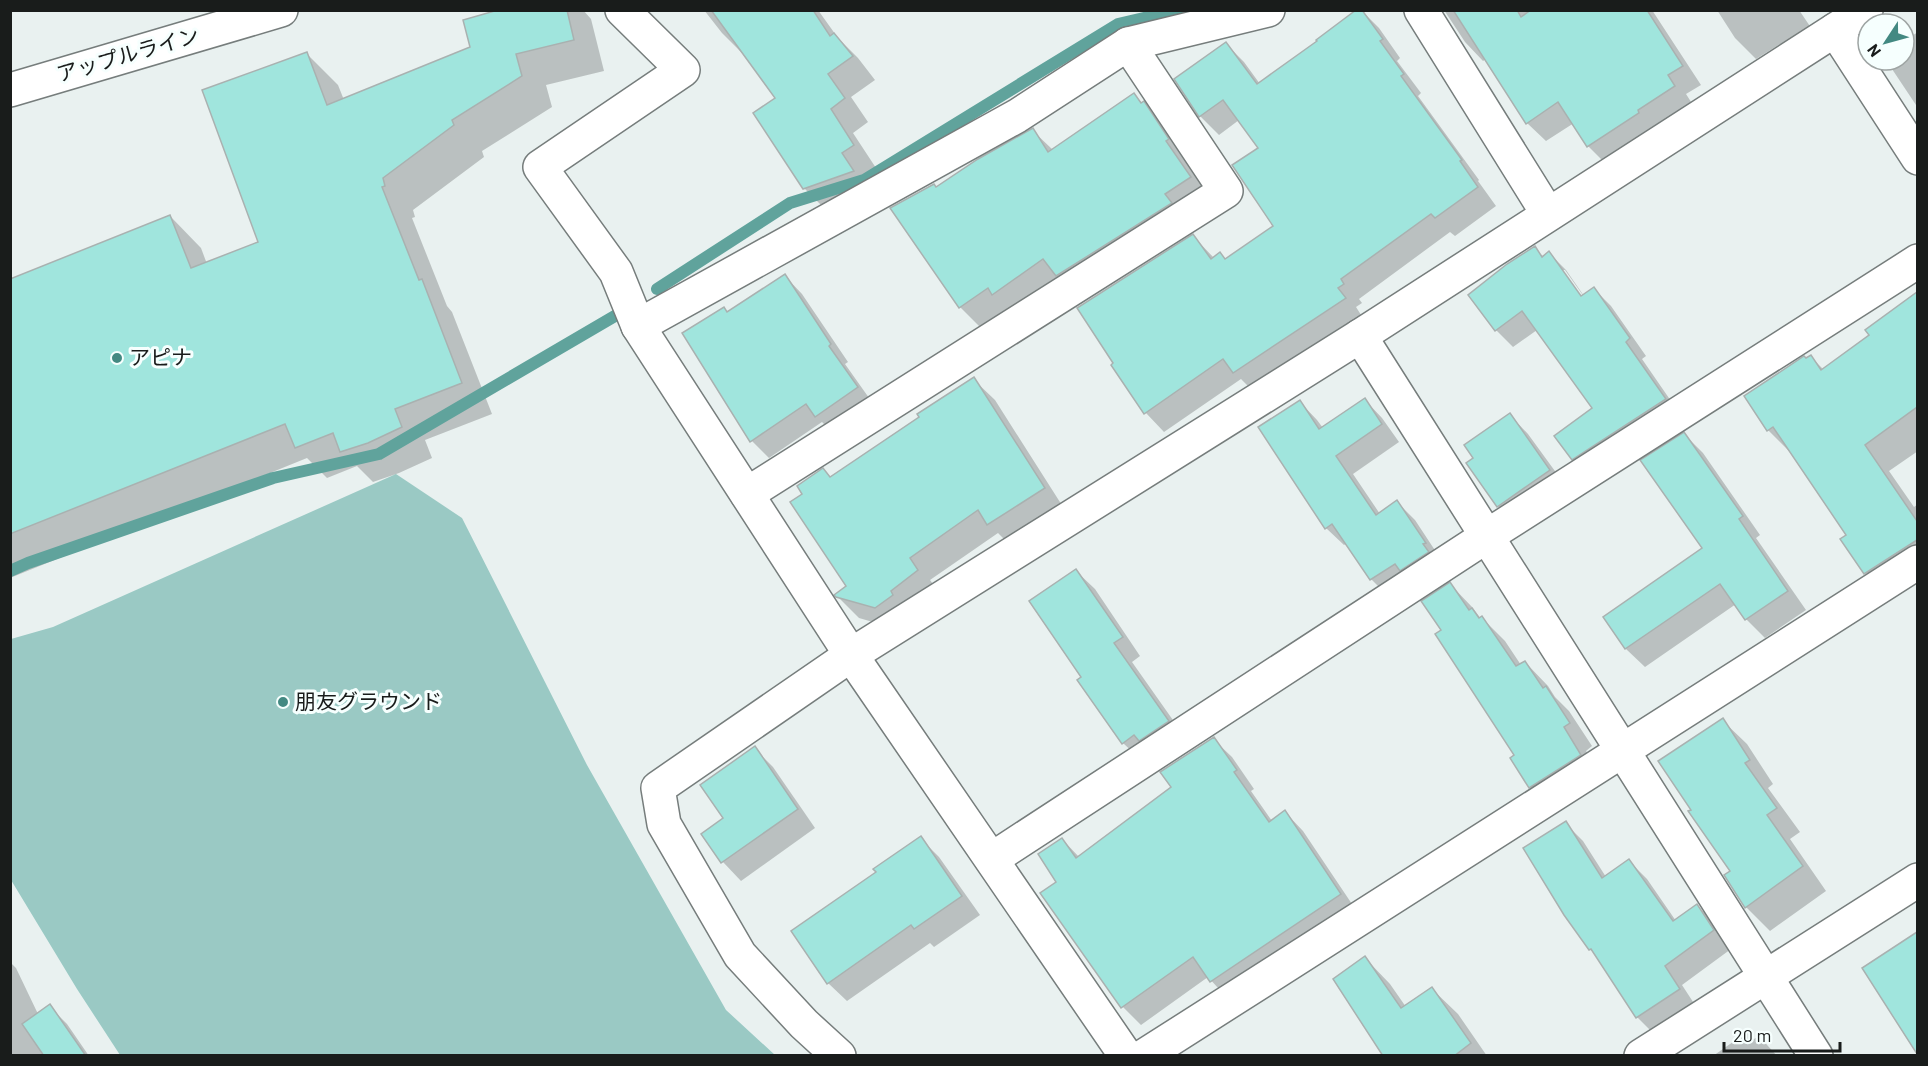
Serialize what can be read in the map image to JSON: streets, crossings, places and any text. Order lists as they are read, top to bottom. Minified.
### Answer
{"streets":{"main road":["アップルライン"]},"places":["アピナ","朋友グラウンド"],"scale_bar":"20 m","north":"bottom left"}
